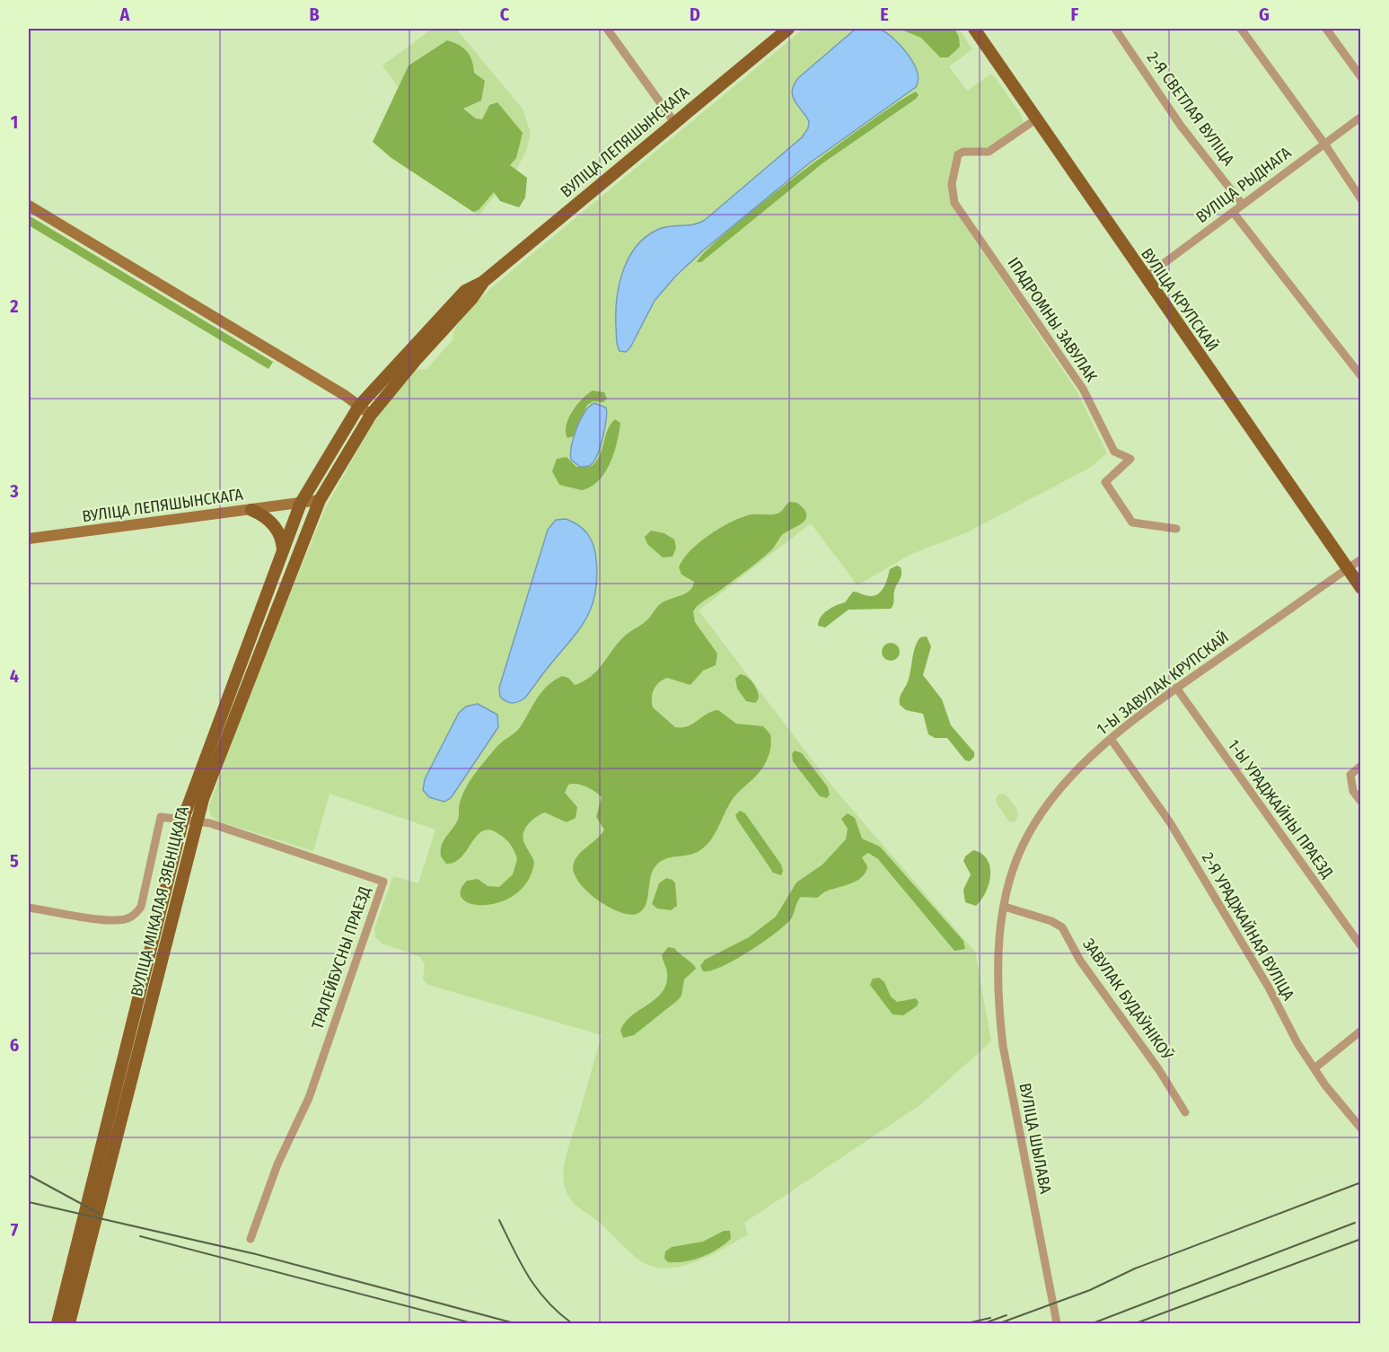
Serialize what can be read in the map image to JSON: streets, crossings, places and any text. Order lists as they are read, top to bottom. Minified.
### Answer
{"streets":{"main road":["ВУЛІЦА ЛЕПЯШЫНСКАГА","ВУЛІЦА КРУПСКАЙ","ВУЛІЦА МІКАЛАЯ ЗЯБНІЦКАГА"],"street":["2-Я СВЕТЛАЯ ВУЛІЦА","ВУЛІЦА РЫДНАГА","ІПАДРОМНЫ ЗАВУЛАК","1-Ы ЗАВУЛАК КРУПСКАЙ","1-Ы УРАДЖАЙНЫ ПРАЕЗД","2-Я УРАДЖАЙНАЯ ВУЛІЦА","ТРАЛЕЙБУСНЫ ПРАЕЗД","ЗАВУЛАК БУДАЎНІКОЎ","ВУЛІЦА ШЫЛАВА"]},"crossings":[["2-Я СВЕТЛАЯ ВУЛІЦА","ВУЛІЦА РЫДНАГА"],["ВУЛІЦА ЛЕПЯШЫНСКАГА","ВУЛІЦА МІКАЛАЯ ЗЯБНІЦКАГА"],["ВУЛІЦА РЫДНАГА","ВУЛІЦА КРУПСКАЙ"],["ВУЛІЦА КРУПСКАЙ","ІПАДРОМНЫ ЗАВУЛАК"],["ВУЛІЦА КРУПСКАЙ","1-Ы ЗАВУЛАК КРУПСКАЙ"],["1-Ы ЗАВУЛАК КРУПСКАЙ","1-Ы УРАДЖАЙНЫ ПРАЕЗД"],["1-Ы ЗАВУЛАК КРУПСКАЙ","2-Я УРАДЖАЙНАЯ ВУЛІЦА"],["1-Ы ЗАВУЛАК КРУПСКАЙ","ЗАВУЛАК БУДАЎНІКОЎ"],["1-Ы ЗАВУЛАК КРУПСКАЙ","ВУЛІЦА ШЫЛАВА"],["ВУЛІЦА МІКАЛАЯ ЗЯБНІЦКАГА","ТРАЛЕЙБУСНЫ ПРАЕЗД"]],"grid":{"columns":["A","B","C","D","E","F","G"],"rows":["1","2","3","4","5","6","7"]}}
